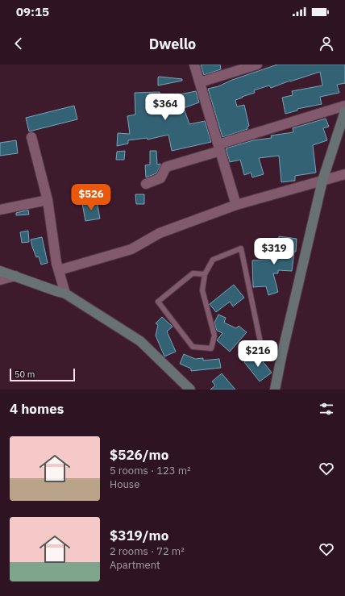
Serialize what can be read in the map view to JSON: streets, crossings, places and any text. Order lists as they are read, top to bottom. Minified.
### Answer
{"scale_bar":"50 m","page":{"status":"09:15","header":"Dwello","price":["$364","$526","$319","$216"],"scale":"50 m","heading":"4 homes","list":[{"name":"$526/mo","note":"5 rooms · 123 m² · House"},{"name":"$319/mo","note":"2 rooms · 72 m² · Apartment"}]}}
